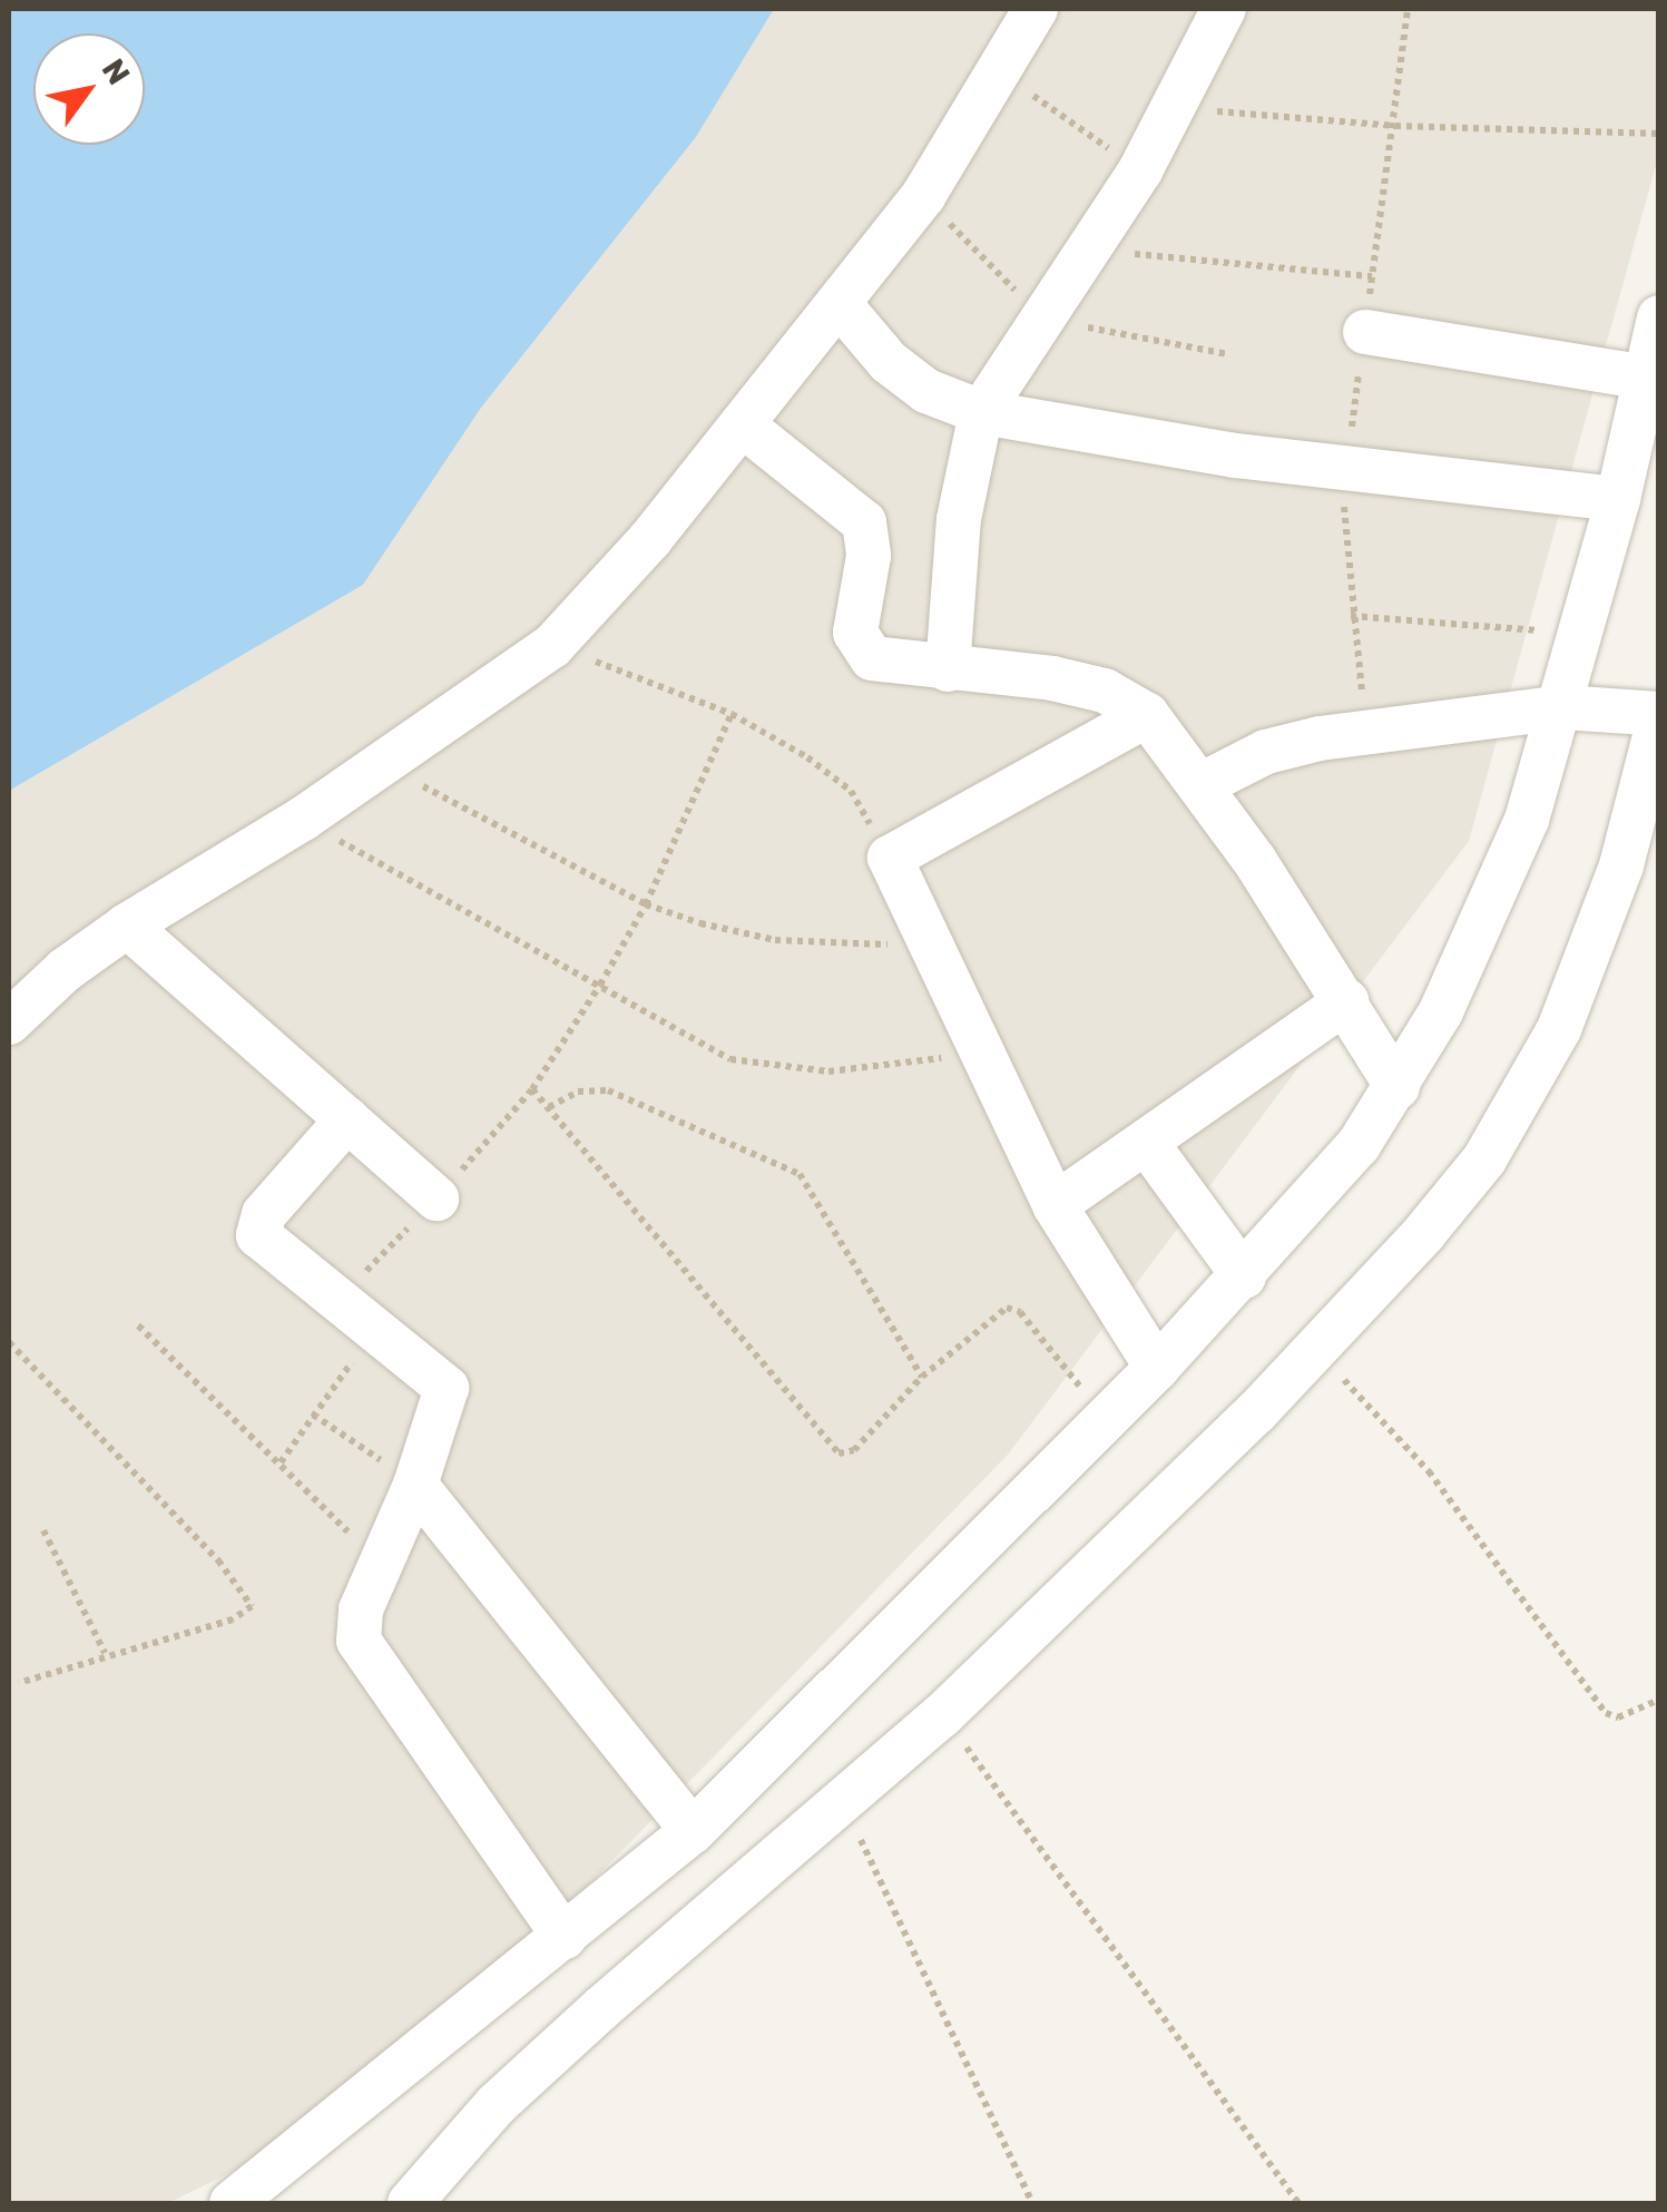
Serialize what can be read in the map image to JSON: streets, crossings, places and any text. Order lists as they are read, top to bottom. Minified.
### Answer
{"north":"top right"}
